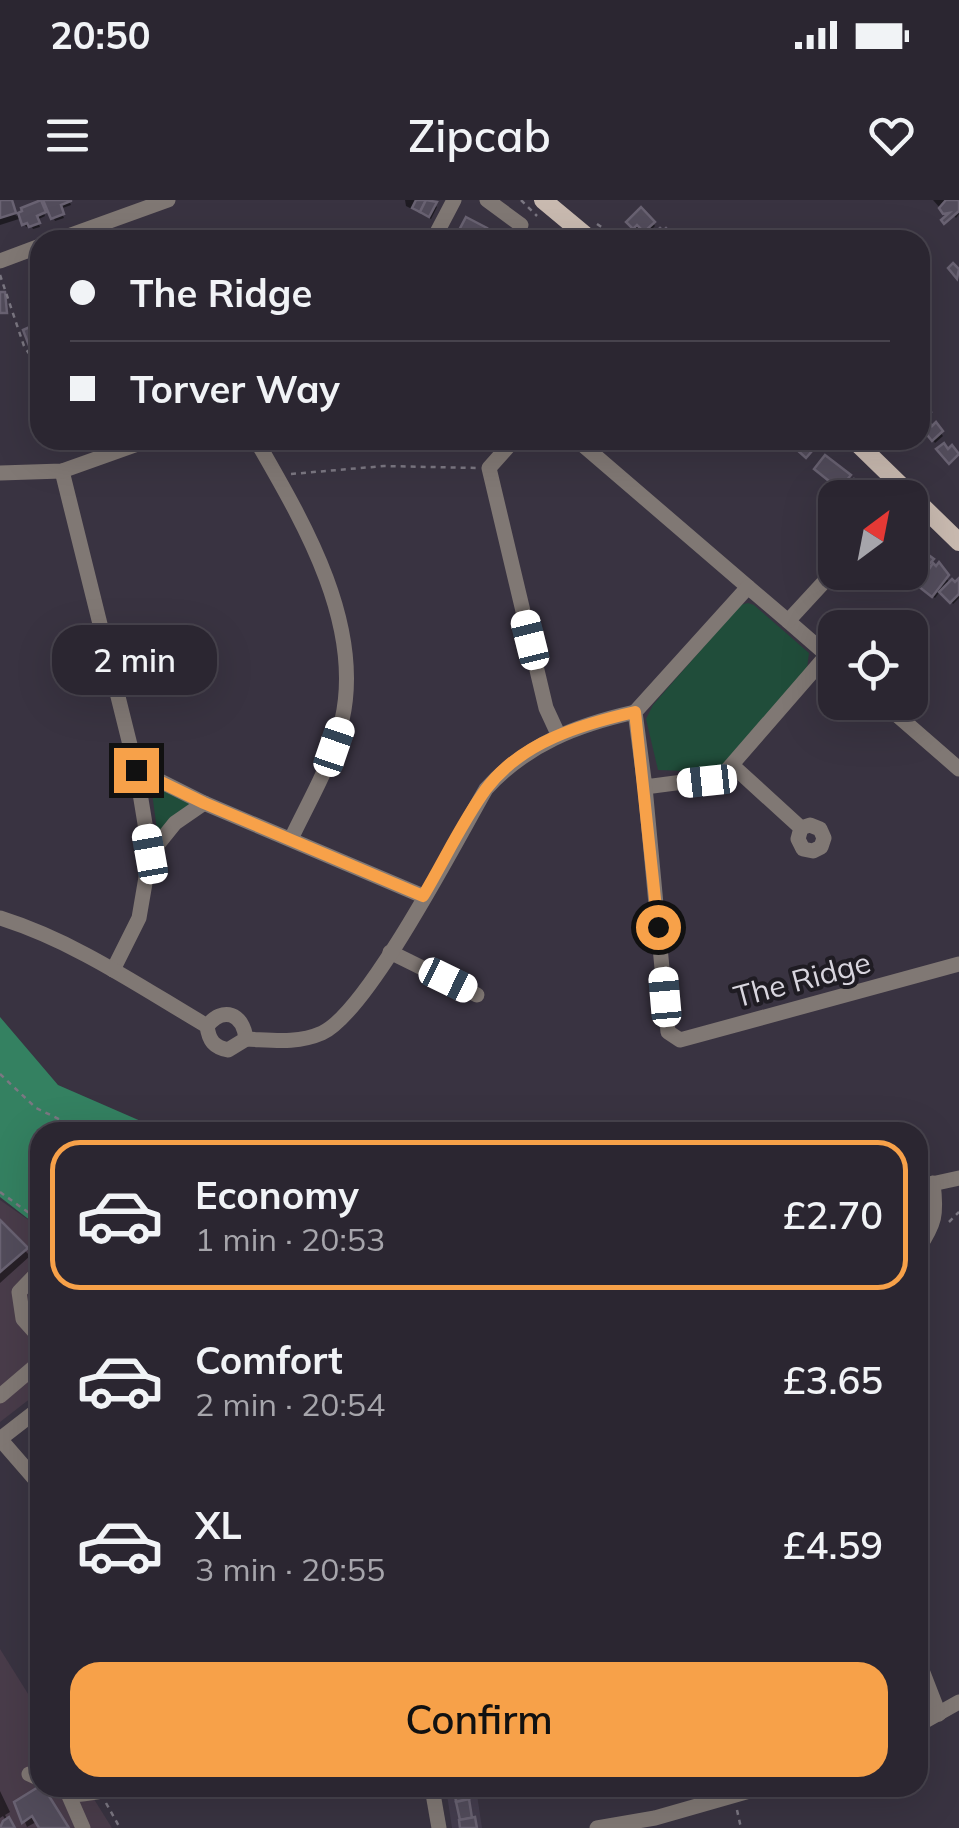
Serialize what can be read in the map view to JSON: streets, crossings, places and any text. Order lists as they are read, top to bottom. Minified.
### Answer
{"streets":{"street":["The Ridge"]},"north":"top right","page":{"status":"20:50","header":"Zipcab","banner":["The Ridge","Torver Way"],"bubble":"2 min","list":[{"name":"Economy","note":"1 min · 20:53","value":"£2.70"},{"name":"Comfort","note":"2 min · 20:54","value":"£3.65"},{"name":"XL","note":"3 min · 20:55","value":"£4.59"}],"buttons":"Confirm"}}
